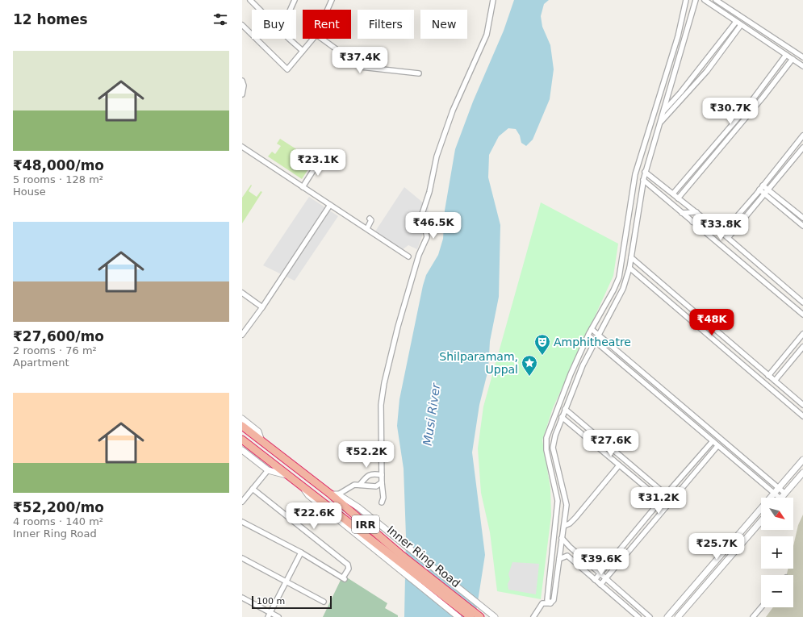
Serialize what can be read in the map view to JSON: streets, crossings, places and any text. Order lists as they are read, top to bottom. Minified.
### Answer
{"streets":{"highway":["IRR","Inner Ring Road"]},"crossings":[["IRR","Inner Ring Road"]],"water":["Musi River"],"places":{"theatre":["Amphitheatre"],"place":["Shilparamam, Uppal"]},"scale_bar":"100 m","north":"bottom right","page":{"heading":"12 homes","chip":["Buy","Rent","Filters","New"],"list":[{"name":"₹48,000/mo","note":"5 rooms · 128 m² · House"},{"name":"₹27,600/mo","note":"2 rooms · 76 m² · Apartment"},{"name":"₹52,200/mo","note":"4 rooms · 140 m² · Inner Ring Road"}],"price":["₹37.4K","₹30.7K","₹23.1K","₹46.5K","₹33.8K","₹48K","₹27.6K","₹52.2K","₹31.2K","₹22.6K","₹25.7K","₹39.6K"],"map_buttons":["+","−"],"scale":"100 m"}}
